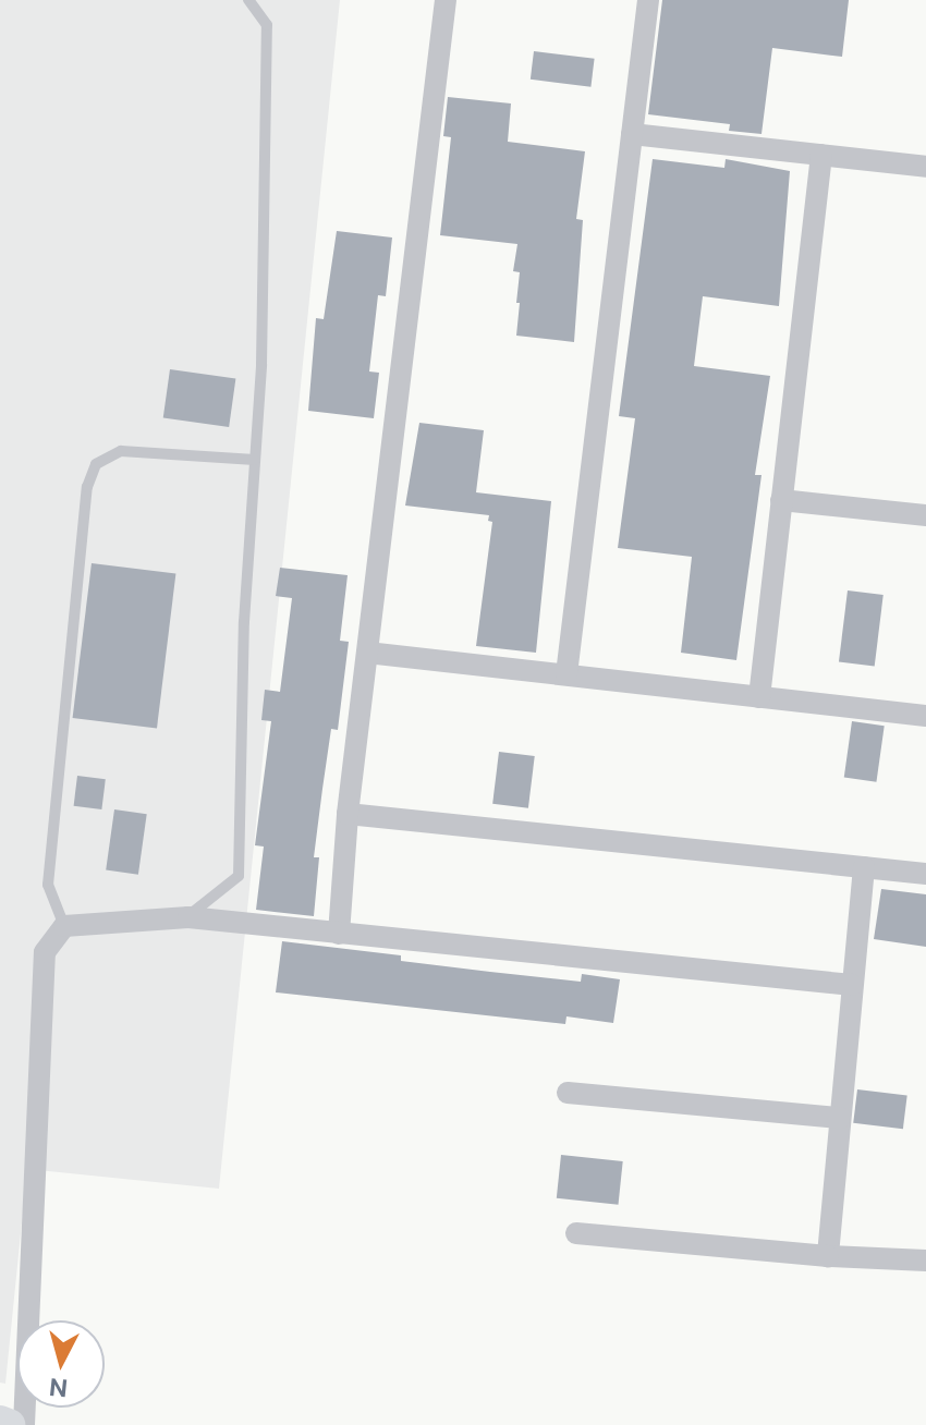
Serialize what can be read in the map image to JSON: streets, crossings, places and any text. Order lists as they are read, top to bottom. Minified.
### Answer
{"north":"bottom"}
